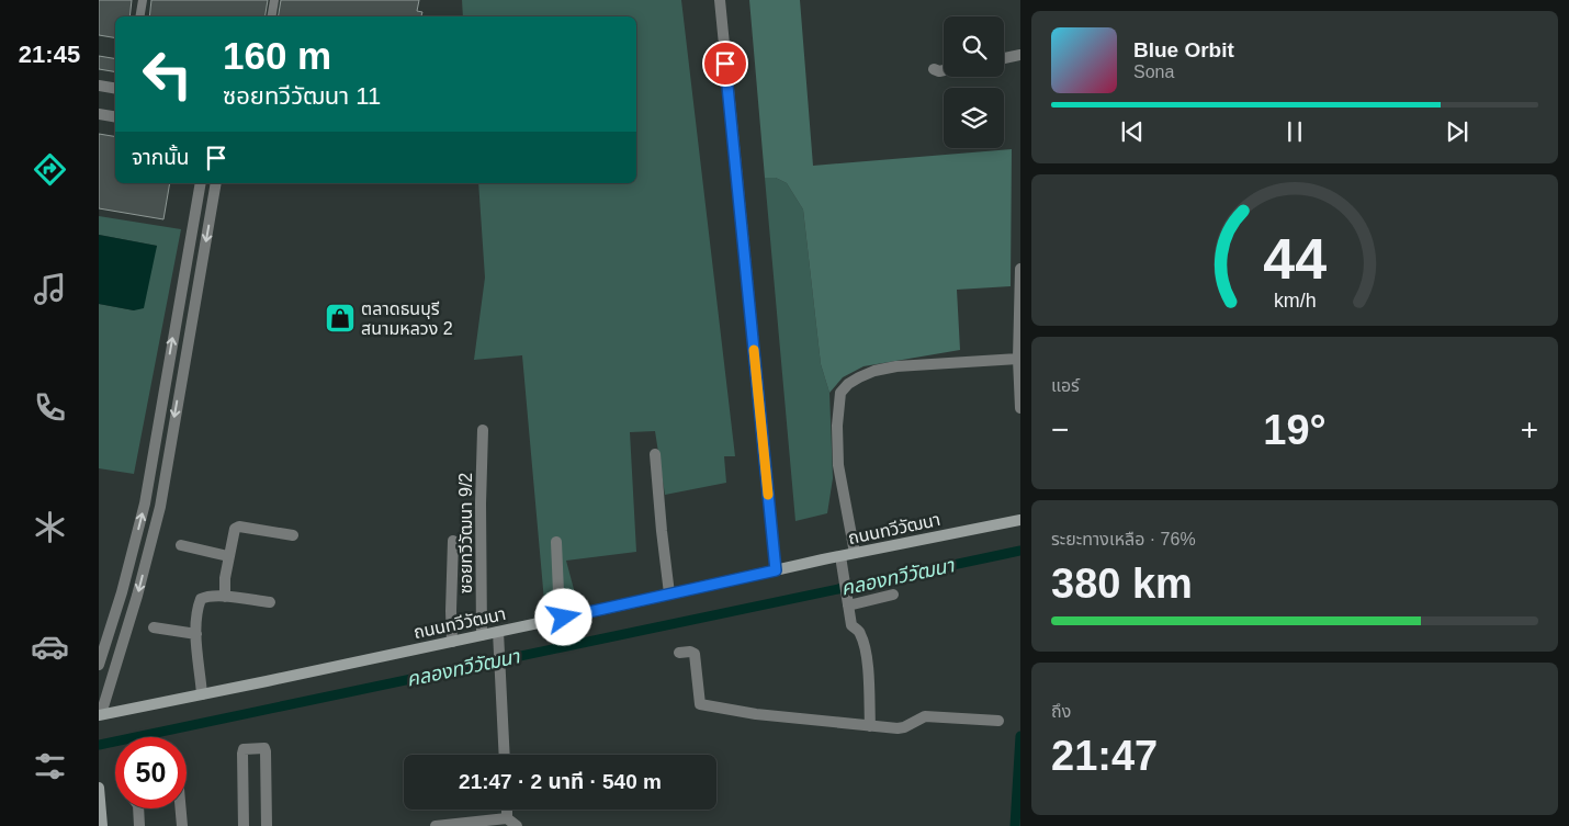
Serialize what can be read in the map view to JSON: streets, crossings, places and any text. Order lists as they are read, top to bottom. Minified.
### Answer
{"streets":{"main road":["ถนนทวีวัฒนา"],"street":["ซอยทวีวัฒนา 9/2"]},"crossings":[["ถนนทวีวัฒนา","ซอยทวีวัฒนา 9/2"]],"water":["คลองทวีวัฒนา"],"places":{"shop":["ตลาดธนบุรี สนามหลวง 2"]},"page":{"tabs":"21:45","turn":["160 m","ซอยทวีวัฒนา 11"],"song":["Blue Orbit","Sona"],"then":"จากนั้น","tile":["แอร์",["ระยะทางเหลือ · 76%","380 km"],["ถึง","21:47"]],"heat":["−","19°","+"],"limit":"50","trip":"21:47 · 2 นาที · 540 m","gauge":["44","km/h"]}}
